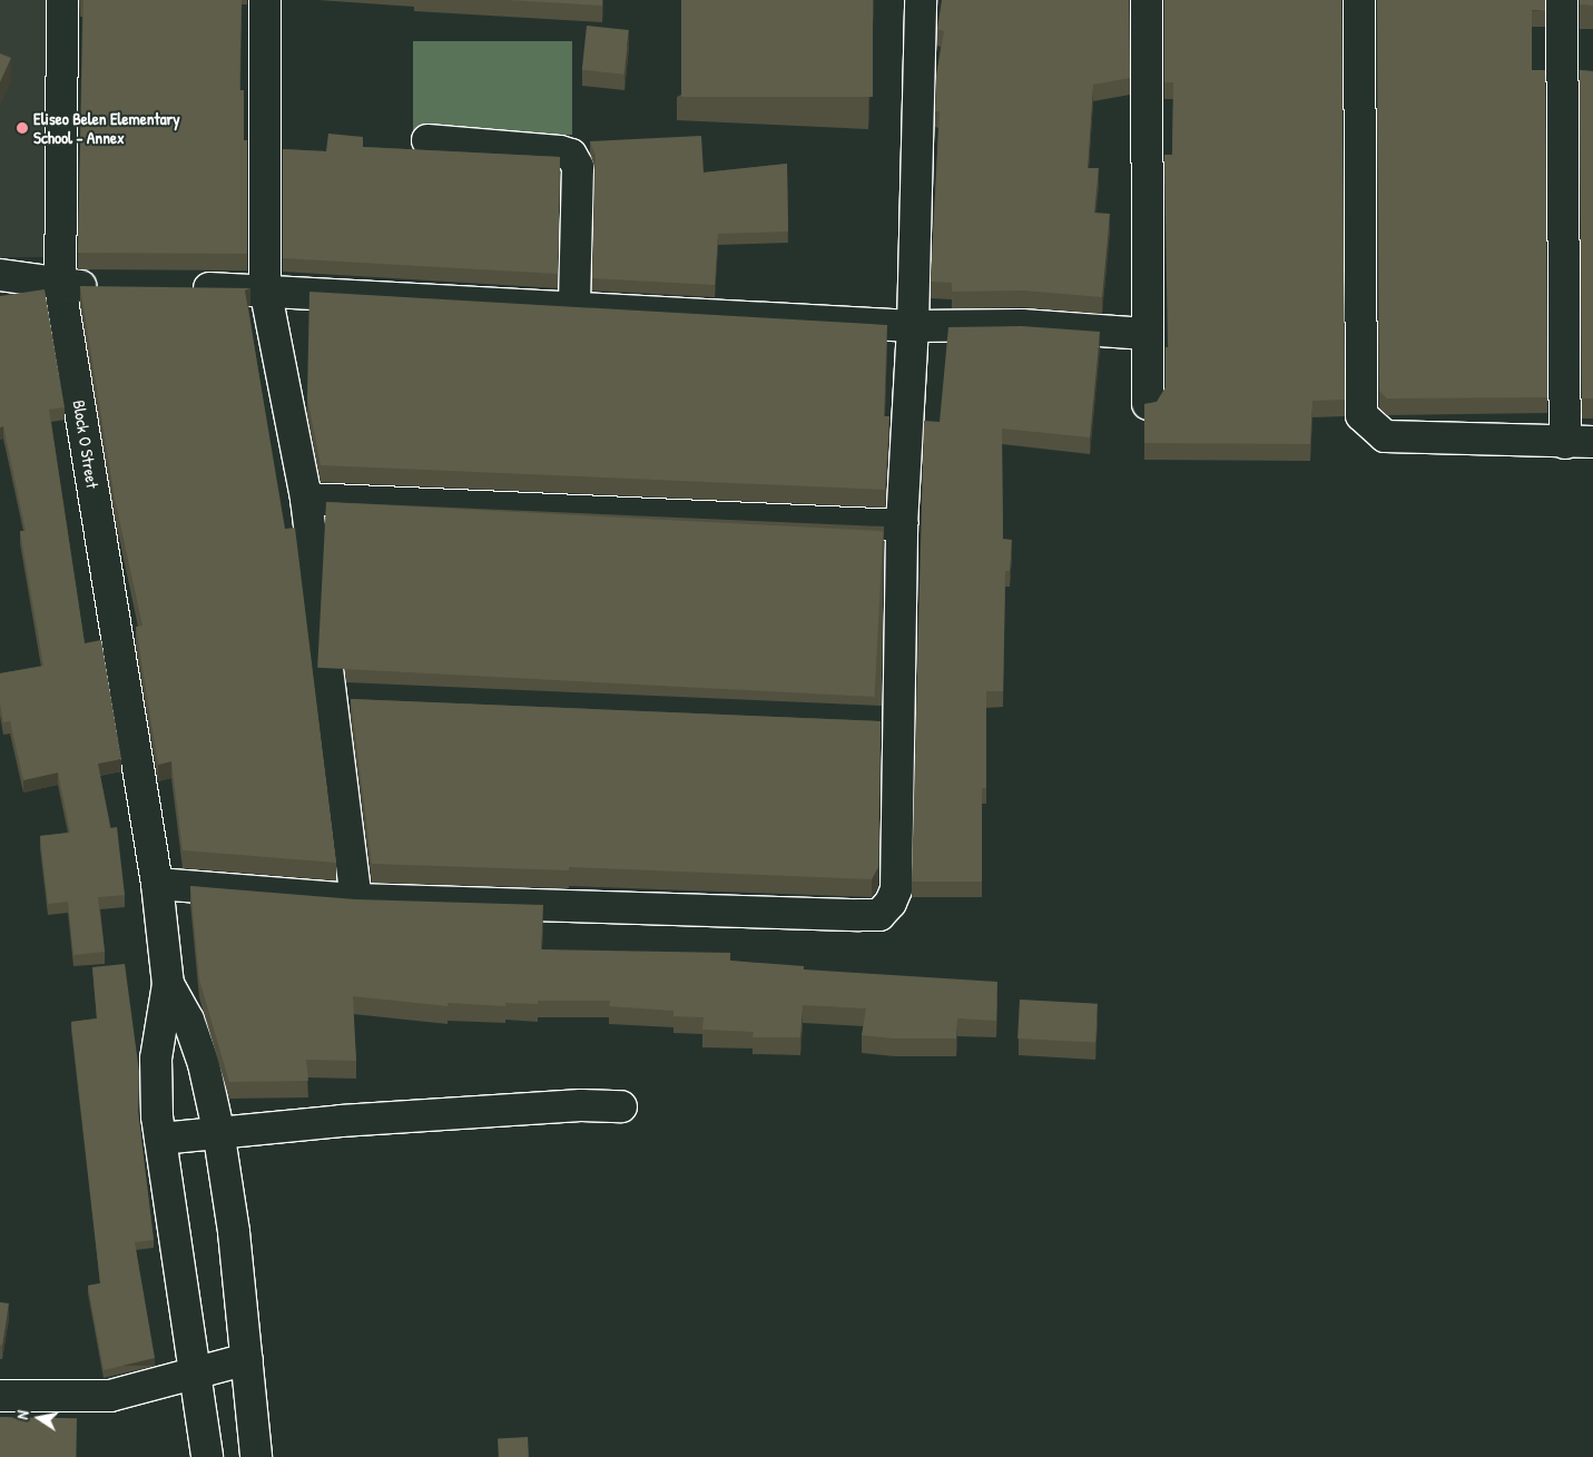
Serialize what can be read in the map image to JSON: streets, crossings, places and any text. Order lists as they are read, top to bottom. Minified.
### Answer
{"streets":{"street":["Block O Street"]},"places":["Eliseo Belen Elementary School - Annex"],"north":"left"}
